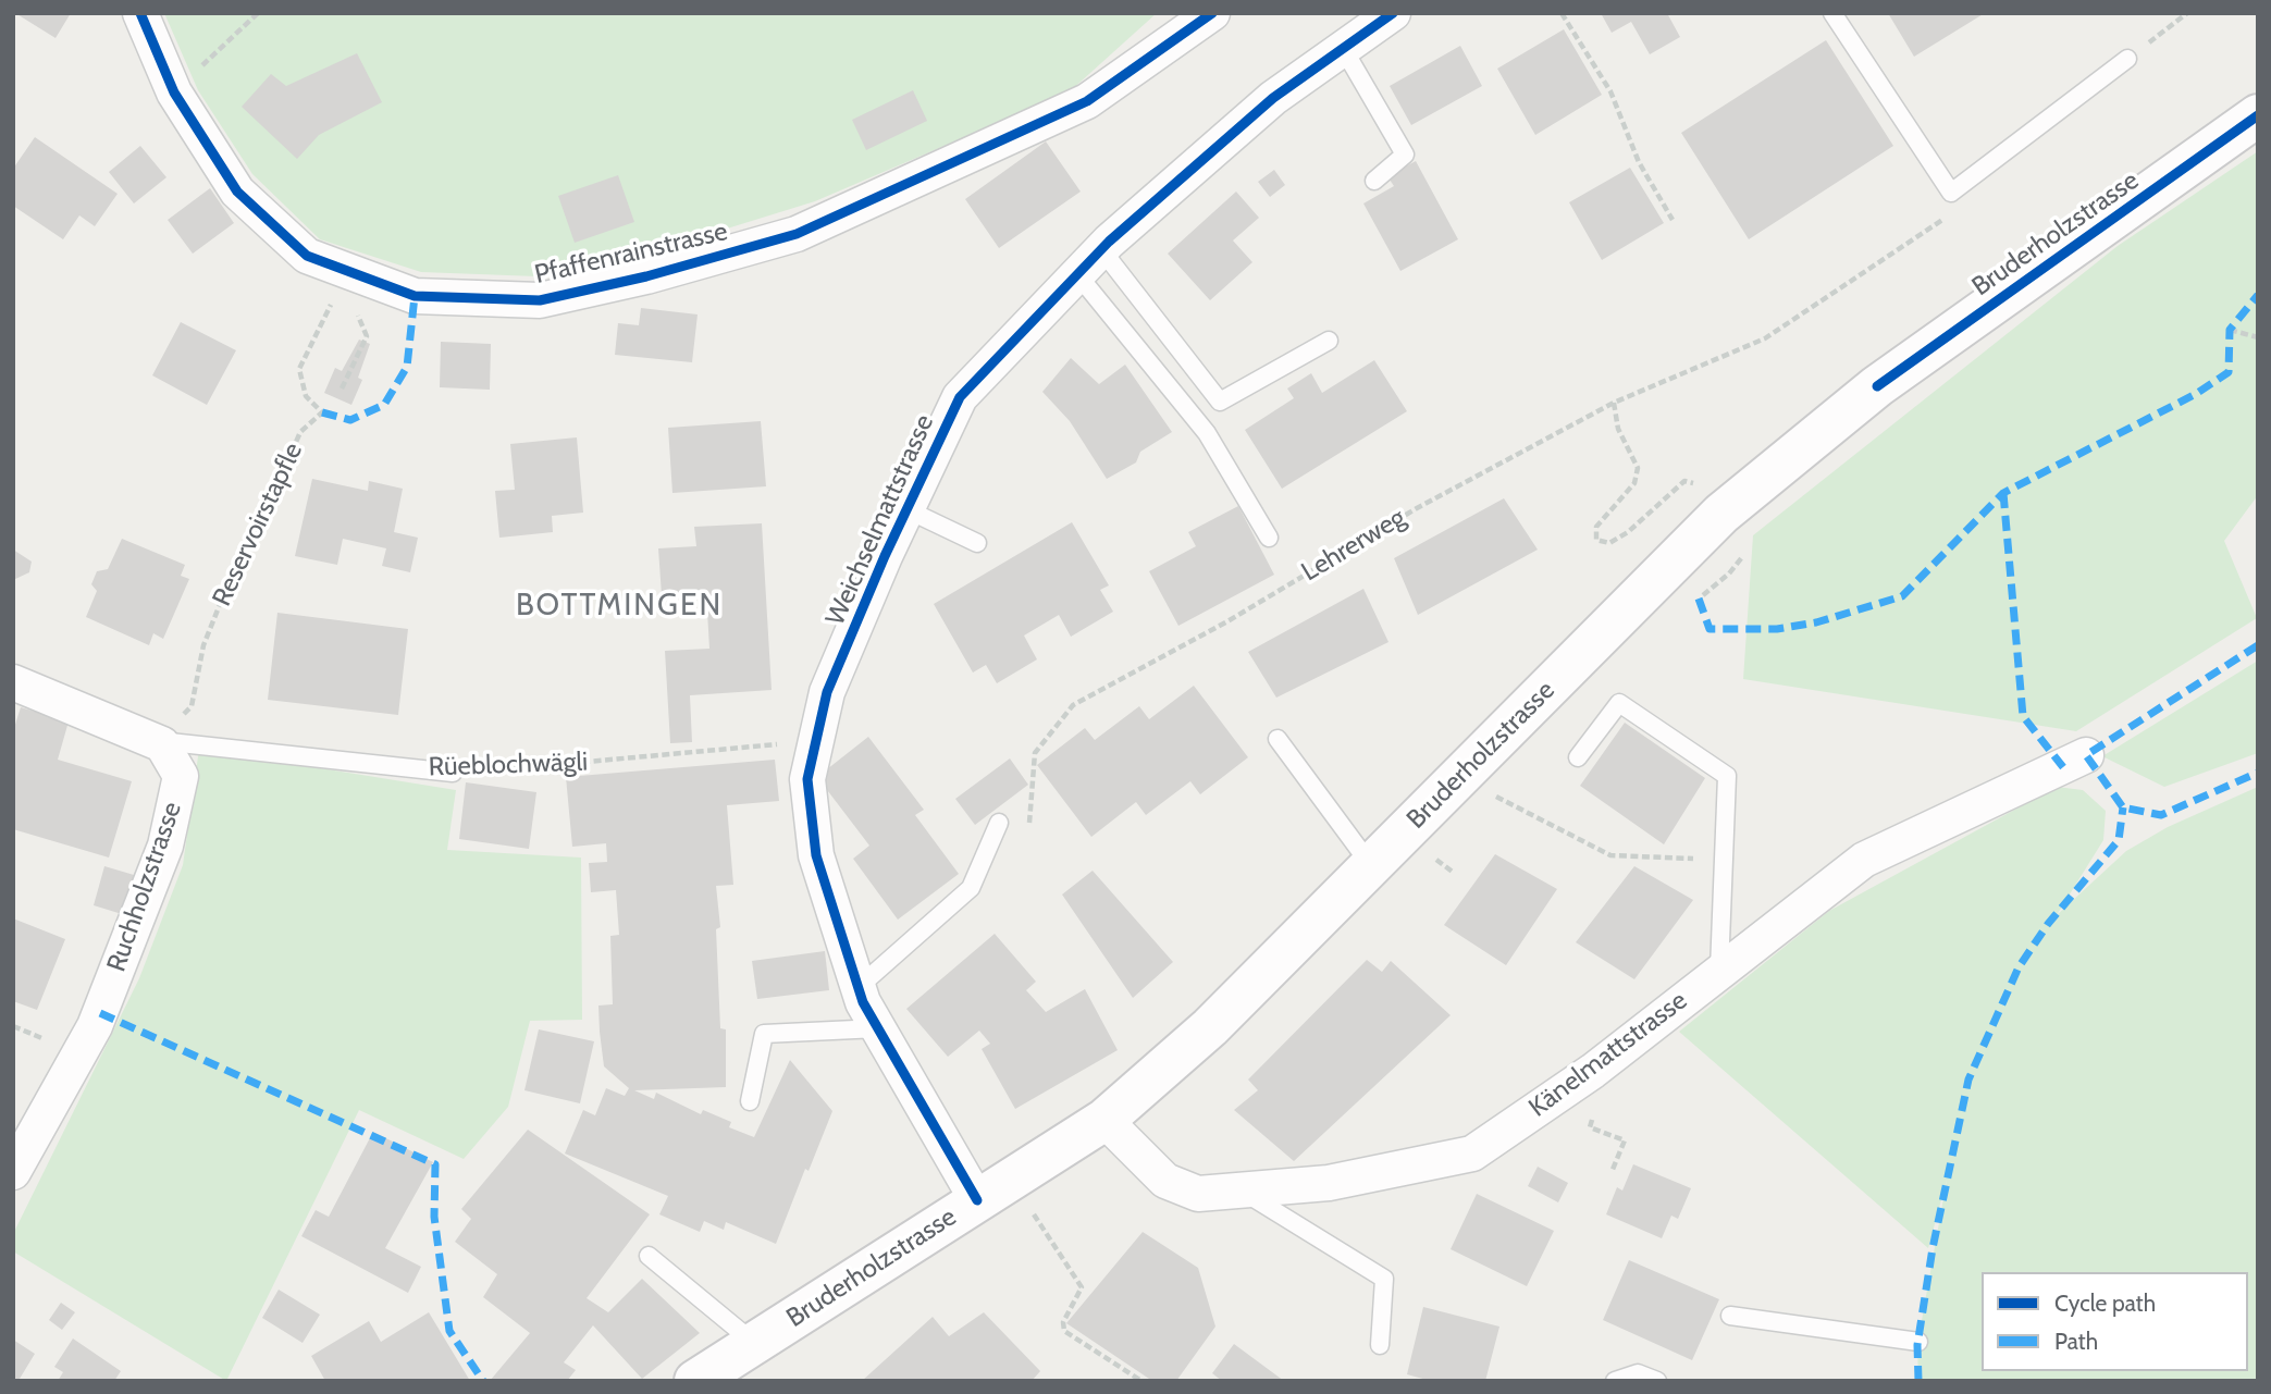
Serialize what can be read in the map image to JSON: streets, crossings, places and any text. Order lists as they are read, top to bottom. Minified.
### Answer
{"streets":{"main road":["Bruderholzstrasse"],"street":["Pfaffenrainstrasse","Weichselmattstrasse","Ruchholzstrasse","Känelmattstrasse"],"lane":["Rüeblochwägli"],"path":["Reservoirstapfle","Lehrerweg"]},"crossings":[["Bruderholzstrasse","Weichselmattstrasse"],["Bruderholzstrasse","Känelmattstrasse"],["Pfaffenrainstrasse","Reservoirstapfle"],["Weichselmattstrasse","Rüeblochwägli"],["Reservoirstapfle","Rüeblochwägli"],["Reservoirstapfle","Ruchholzstrasse"],["Rüeblochwägli","Ruchholzstrasse"]],"districts":["BOTTMINGEN"],"legend":["Cycle path","Path"]}
